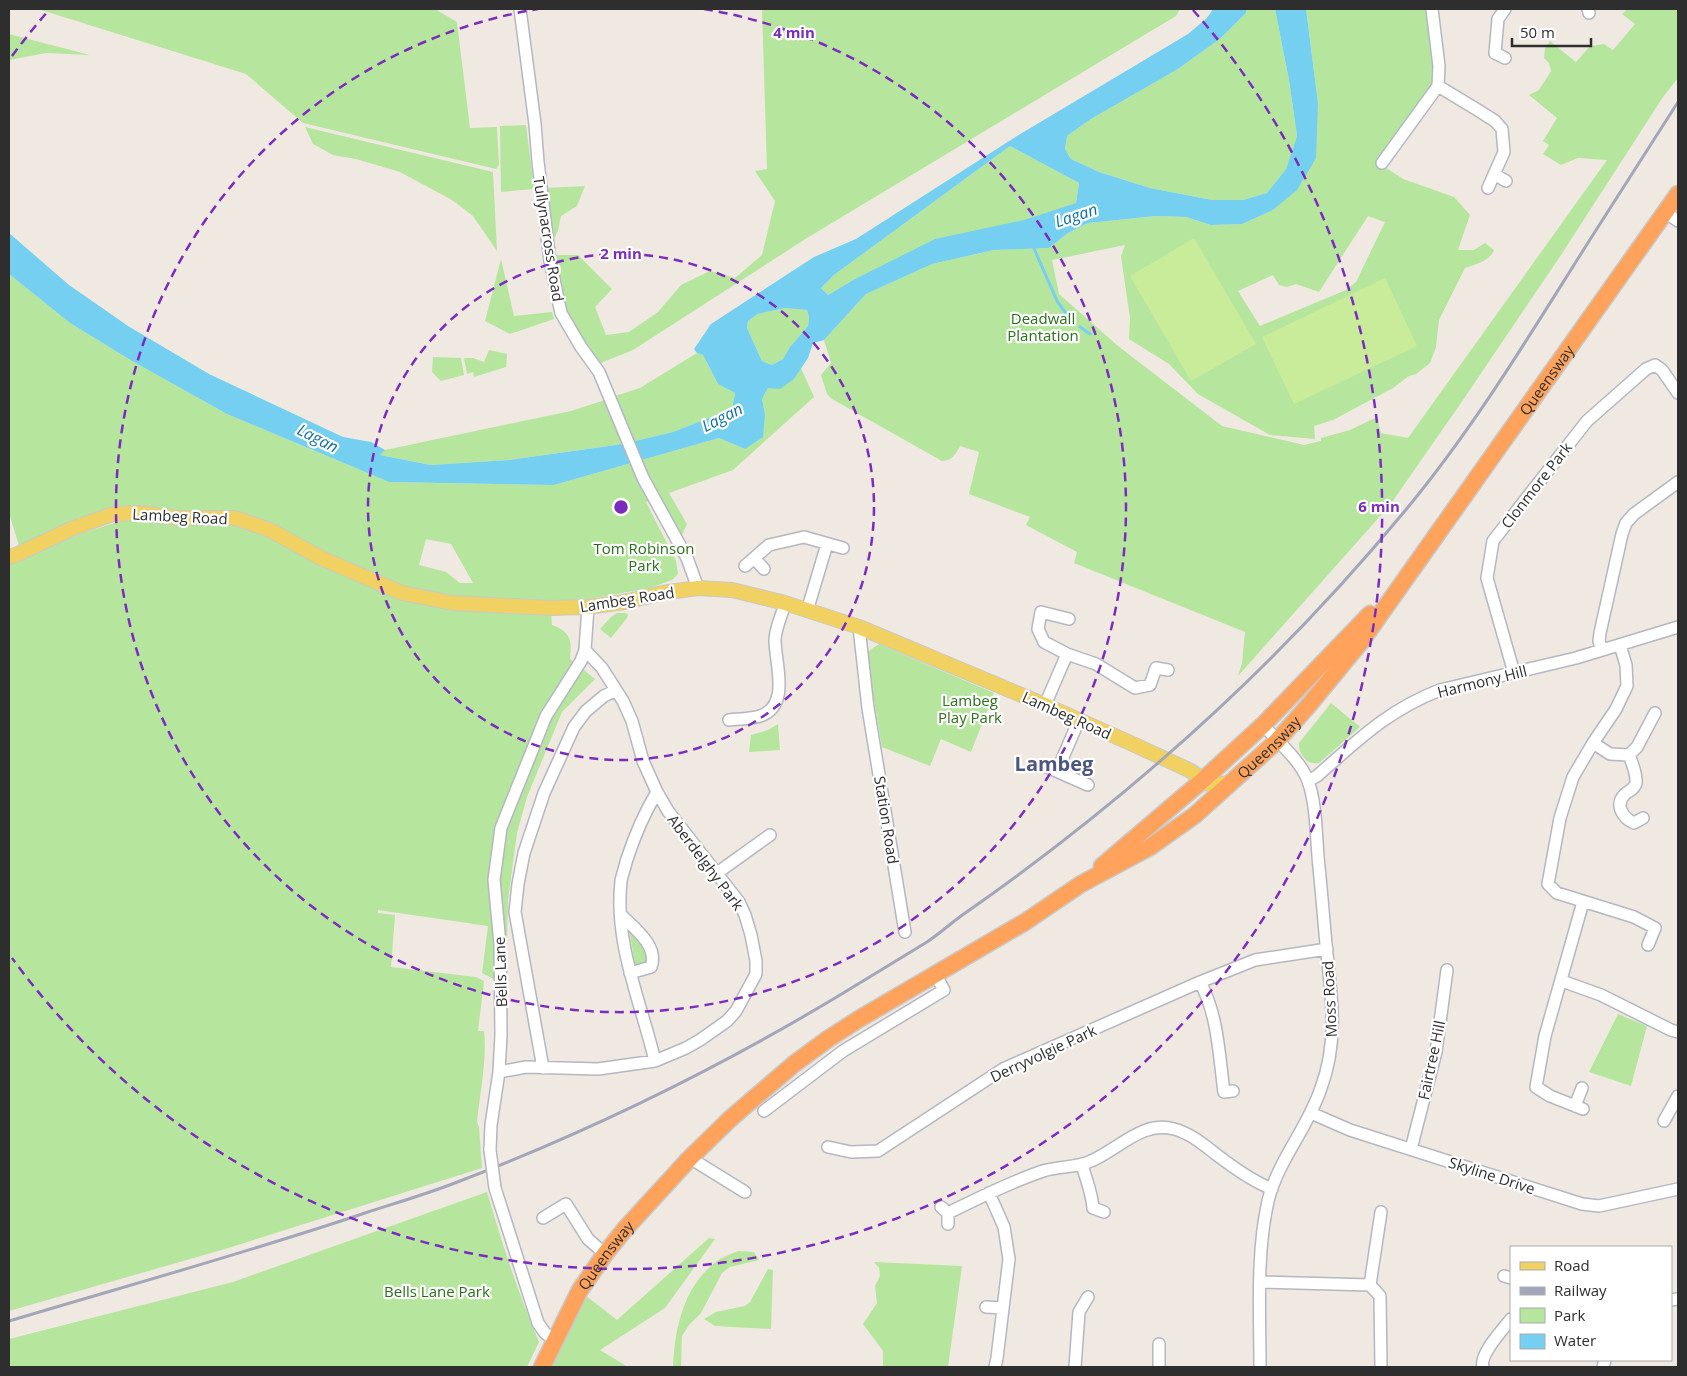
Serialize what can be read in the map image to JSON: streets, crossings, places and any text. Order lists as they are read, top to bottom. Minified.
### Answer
{"streets":{"highway":["Queensway"],"main road":["Lambeg Road"],"street":["Tullynacross Road","Clonmore Park","Harmony Hill","Station Road","Aberdelghy Park","Bells Lane","Moss Road","Derryvolgie Park","Fairtree Hill","Skyline Drive"]},"crossings":[["Tullynacross Road","Lambeg Road"],["Queensway","Lambeg Road"],["Queensway","Bells Lane"],["Queensway","Moss Road"],["Clonmore Park","Harmony Hill"],["Lambeg Road","Station Road"],["Lambeg Road","Bells Lane"],["Harmony Hill","Moss Road"],["Aberdelghy Park","Bells Lane"],["Moss Road","Derryvolgie Park"],["Moss Road","Skyline Drive"],["Fairtree Hill","Skyline Drive"]],"districts":["Lambeg"],"water":["Lagan"],"parks":["Deadwall Plantation","Tom Robinson Park","Lambeg Play Park","Bells Lane Park"],"legend":["Road","Railway","Park","Water"],"scale_bar":"50 m","rings":["4 min","2 min","6 min"]}
